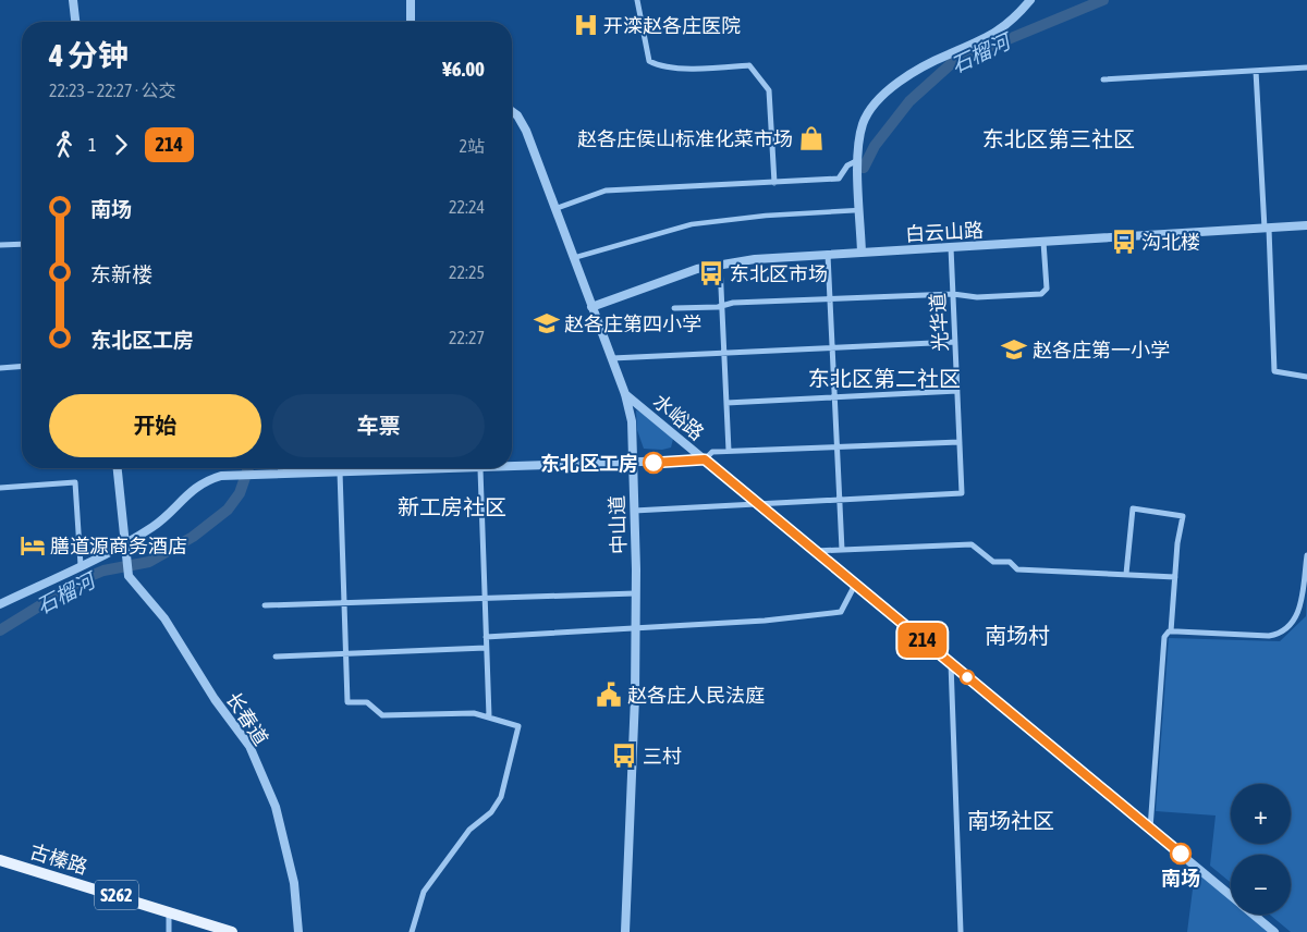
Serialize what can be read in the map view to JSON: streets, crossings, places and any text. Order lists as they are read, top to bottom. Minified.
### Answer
{"streets":{"main road":["古榛路","S262"],"street":["白云山路","光华道","水峪路","中山道","长春道"]},"crossings":[["白云山路","光华道"],["白云山路","中山道"],["水峪路","中山道"]],"districts":["东北区第三社区","东北区第二社区","新工房社区","南场村","南场社区"],"water":["石榴河"],"places":{"hospital":["开滦赵各庄医院"],"shop":["赵各庄侯山标准化菜市场"],"bus stop":["沟北楼","东北区市场","三村"],"school or university":["赵各庄第四小学","赵各庄第一小学"],"other":["东北区工房","南场"],"hotel":["膳道源商务酒店"],"public building":["赵各庄人民法庭"]},"lines":["bus line 214"],"page":{"on_map":"214","heading":["4 分钟","22:23 – 22:27 · 公交","¥6.00"],"legs":["1","214","2站"],"list":[{"name":"南场","value":"22:24"},{"name":"东新楼","value":"22:25"},{"name":"东北区工房","value":"22:27"}],"buttons":["开始","车票"],"map_buttons":["+","−"]}}
